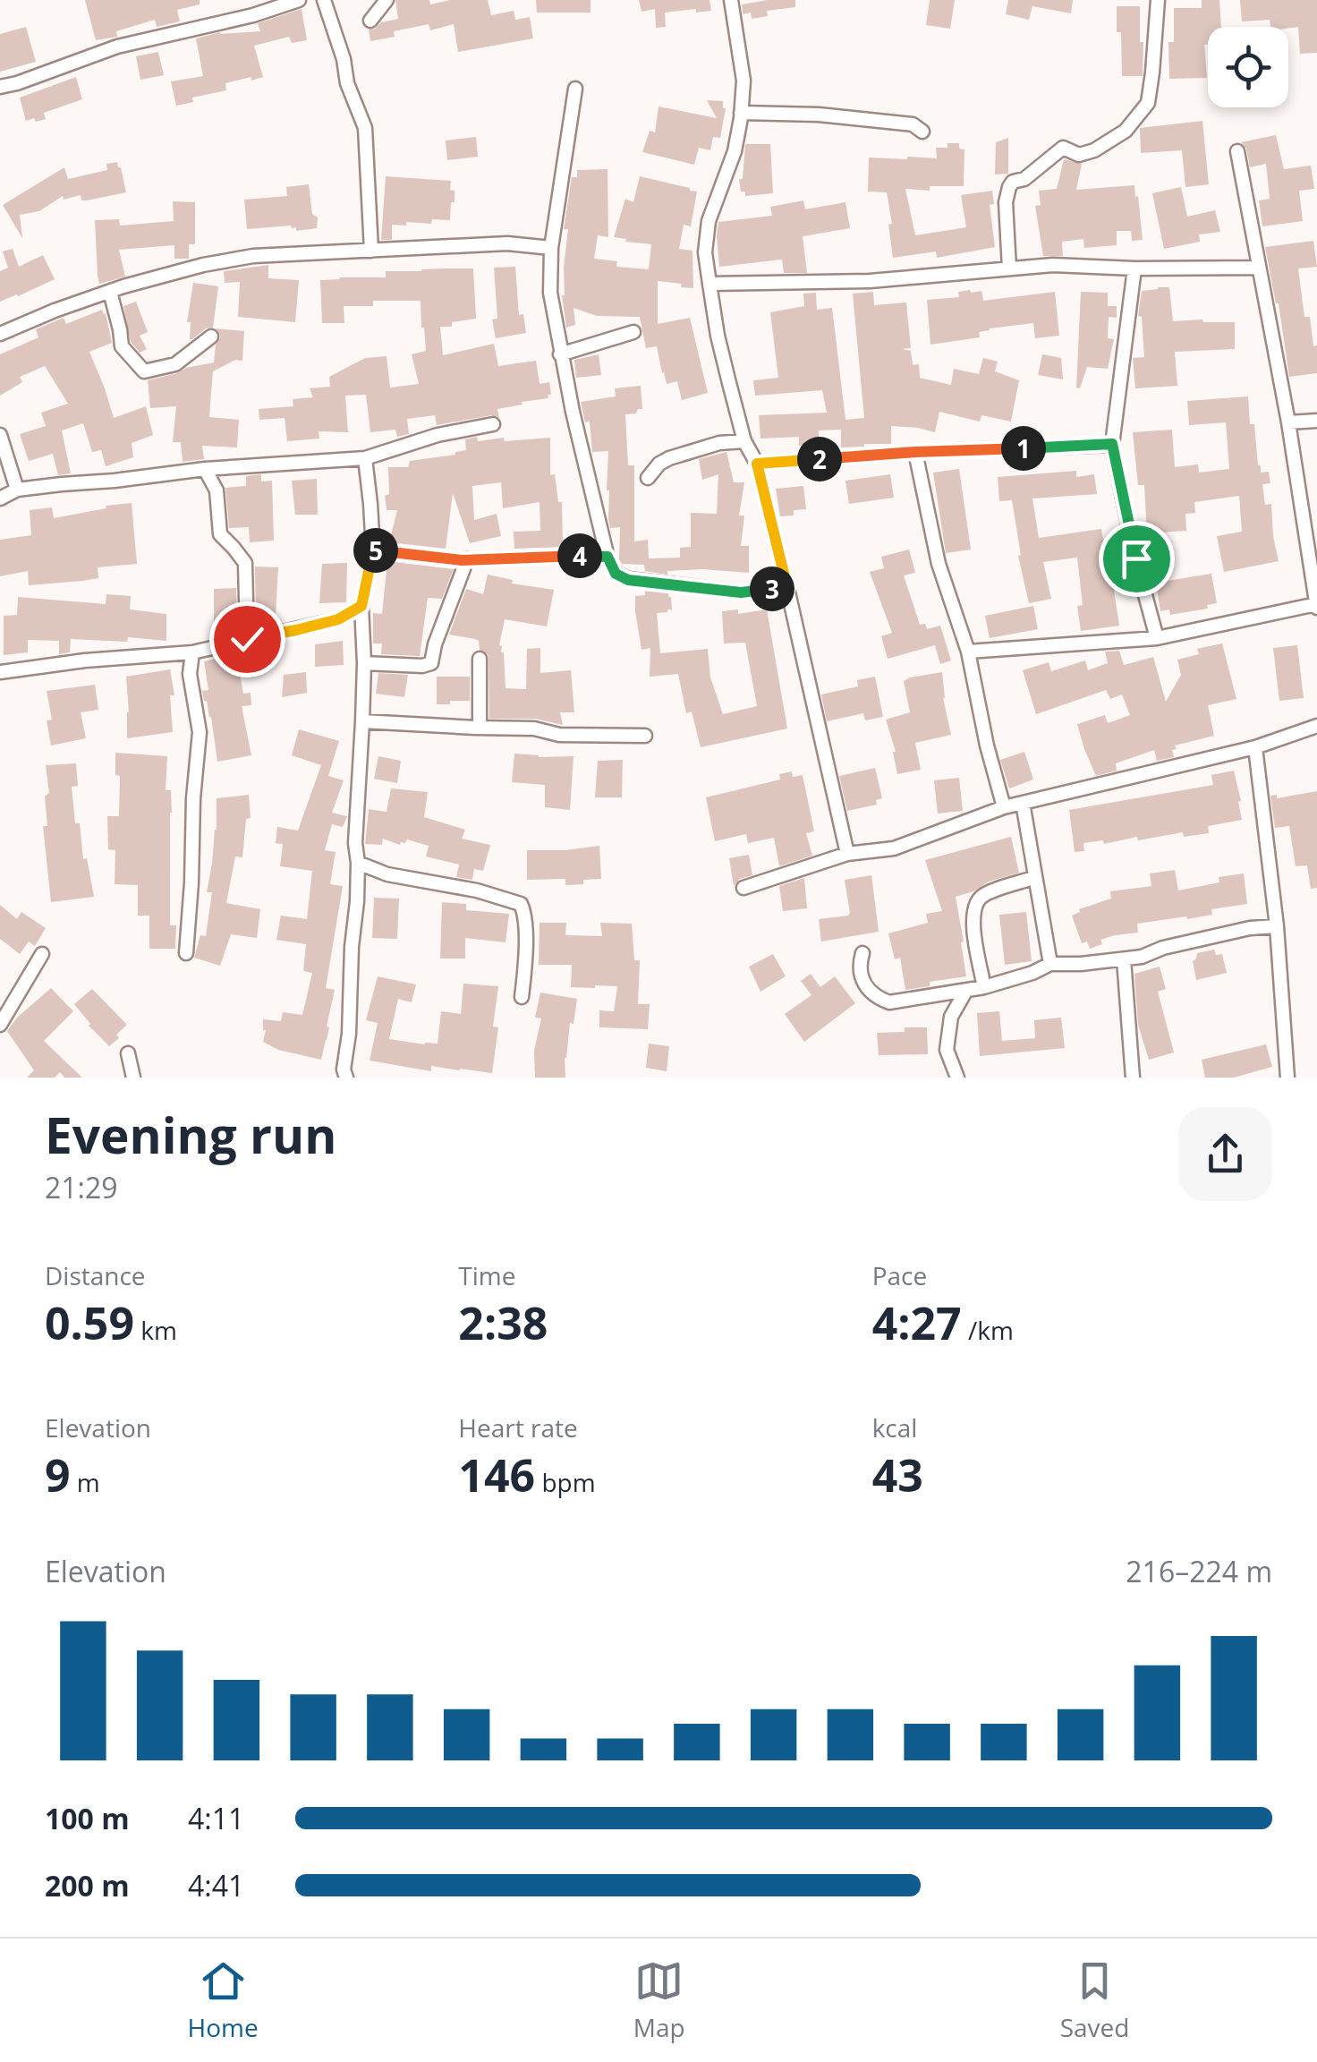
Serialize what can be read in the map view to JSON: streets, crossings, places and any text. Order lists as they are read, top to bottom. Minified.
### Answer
{"page":{"pins":["1","2","5","4","3"],"heading":["Evening run","21:29"],"stats":[["Distance","0.59 km"],["Time","2:38"],["Pace","4:27 /km"],["Elevation","9 m"],["Heart rate","146 bpm"],["kcal","43"]],"chart":["Elevation","216–224 m"],"list":[{"name":"100 m","note":"4:11"},{"name":"200 m","note":"4:41"}],"tabs":["Home","Map","Saved"]}}
